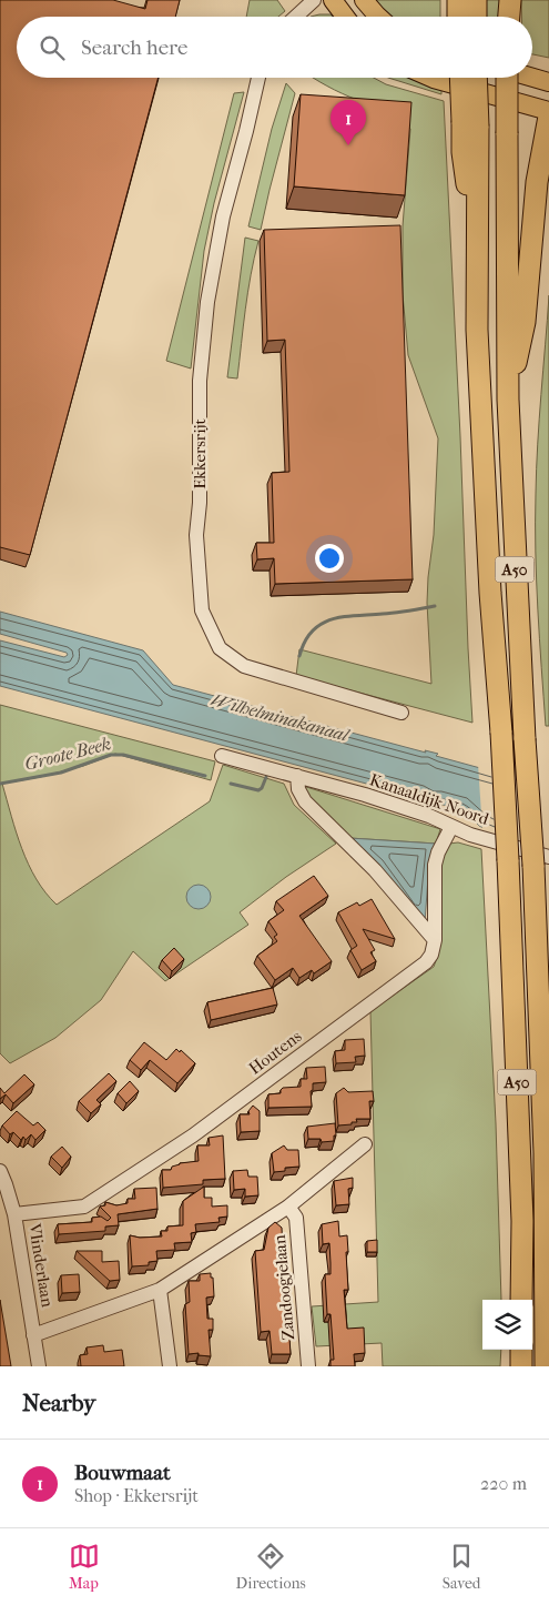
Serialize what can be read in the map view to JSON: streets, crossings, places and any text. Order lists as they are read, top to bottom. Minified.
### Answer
{"streets":{"highway":["A50"],"street":["Ekkersrijt","Kanaaldijk Noord","Houtens","Vlinderlaan","Zandoogjelaan"]},"crossings":[["A50","Kanaaldijk Noord"],["Kanaaldijk Noord","Houtens"],["Houtens","Vlinderlaan"],["Vlinderlaan","Zandoogjelaan"]],"water":["Wilhelminakanaal","Groote Beek"],"page":{"search":"Search here","pins":"1","heading":"Nearby","list":[{"mark":"1","name":"Bouwmaat","note":"Shop · Ekkersrijt","value":"220 m"}],"nav":["Map","Directions","Saved"]}}
